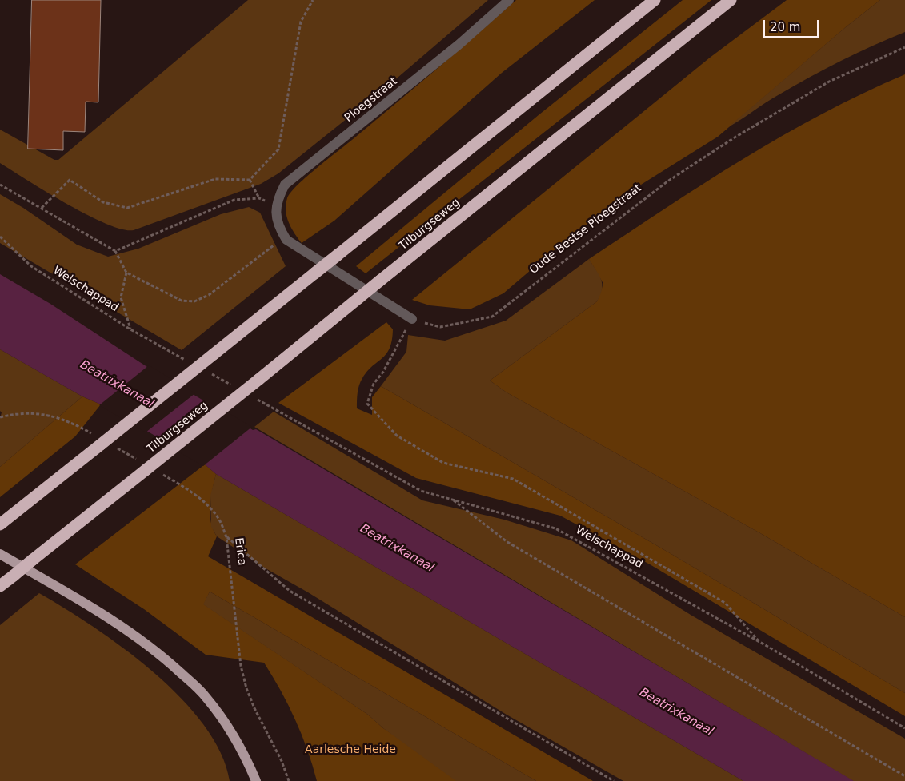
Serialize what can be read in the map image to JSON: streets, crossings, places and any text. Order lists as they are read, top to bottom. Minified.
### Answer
{"streets":{"highway":["Tilburgseweg"],"street":["Ploegstraat"],"path":["Oude Bestse Ploegstraat","Welschappad","Erica"]},"crossings":[["Ploegstraat","Oude Bestse Ploegstraat"]],"water":["Beatrixkanaal"],"parks":["Aarlesche Heide"],"scale_bar":"20 m"}
